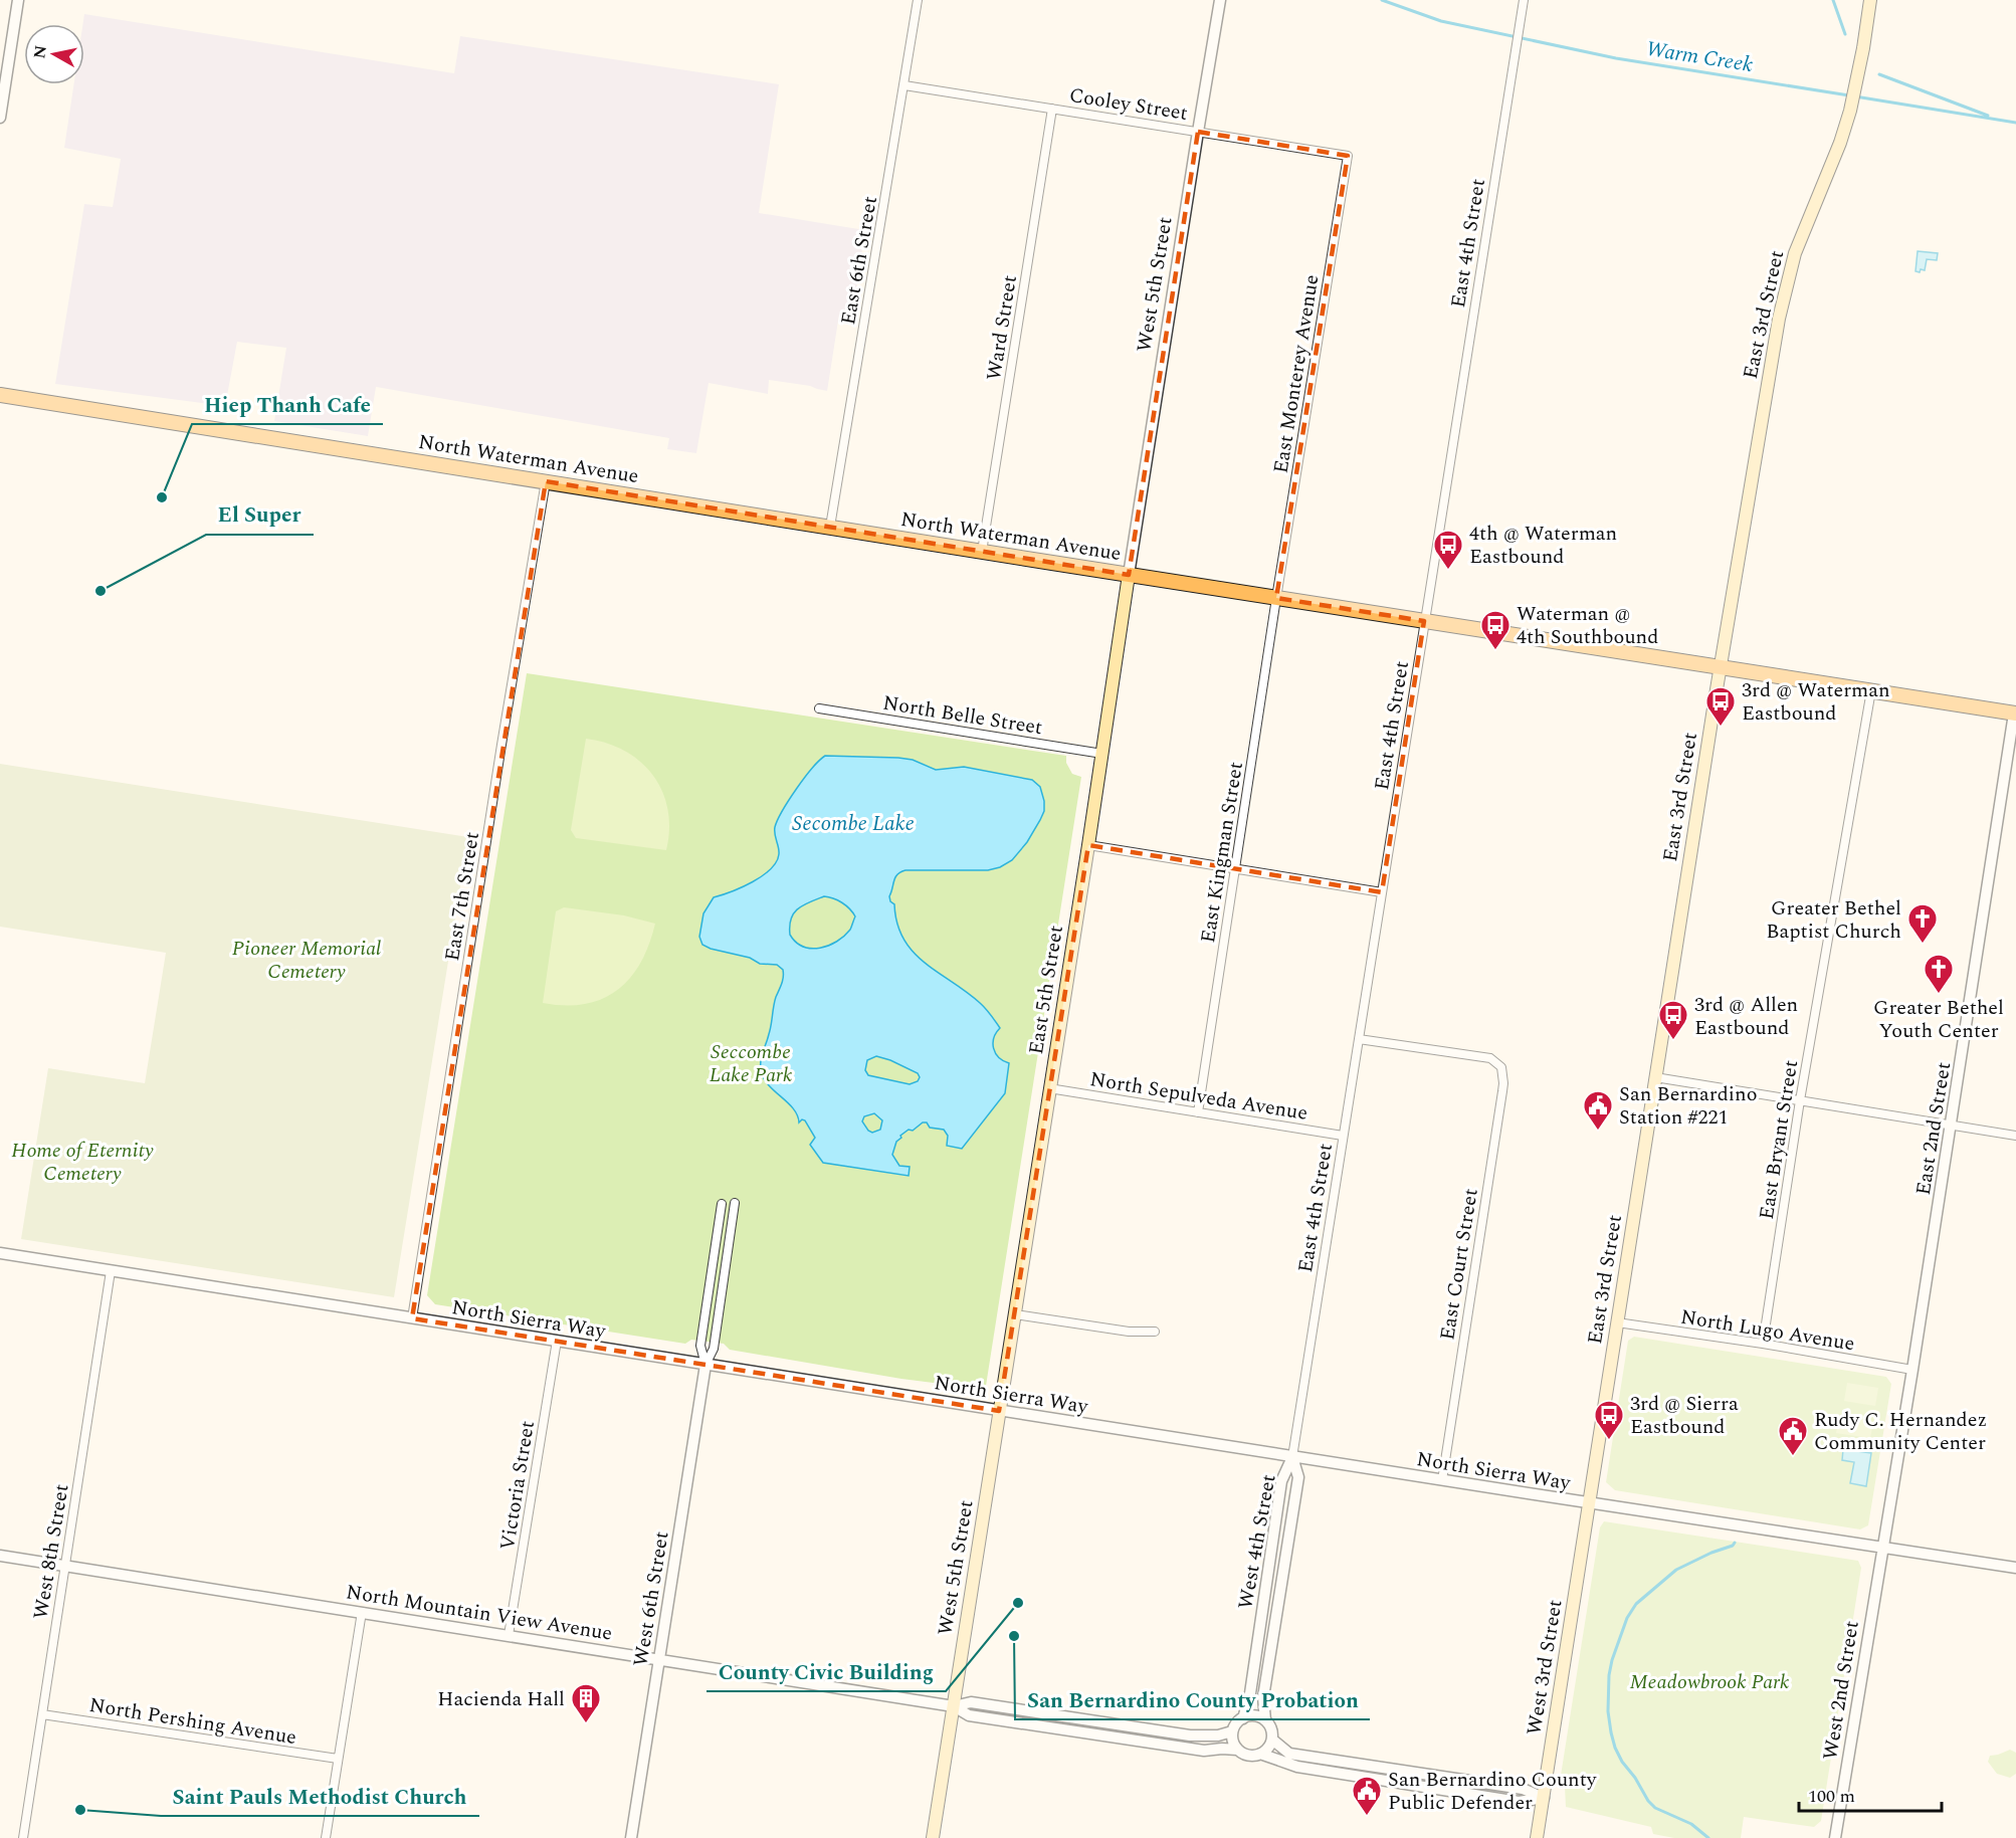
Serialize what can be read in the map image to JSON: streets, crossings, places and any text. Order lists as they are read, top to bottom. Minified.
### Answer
{"streets":{"main road":["West 5th Street","East 3rd Street","North Waterman Avenue","East 5th Street","West 3rd Street"],"street":["Cooley Street","East 4th Street","East 6th Street","Ward Street","East Monterey Avenue","North Belle Street","East Kingman Street","East 7th Street","North Sepulveda Avenue","East 2nd Street","East Bryant Street","East Court Street","North Sierra Way","North Lugo Avenue","Victoria Street","West 4th Street","West 8th Street","West 6th Street","North Mountain View Avenue","West 2nd Street","North Pershing Avenue"]},"crossings":[["Cooley Street","East 6th Street"],["Cooley Street","West 5th Street"],["Cooley Street","Ward Street"],["Cooley Street","East Monterey Avenue"],["East 4th Street","North Waterman Avenue"],["East 4th Street","North Sepulveda Avenue"],["East 4th Street","East Court Street"],["East 4th Street","North Sierra Way"],["East 4th Street","West 4th Street"],["East 6th Street","North Waterman Avenue"],["West 5th Street","North Waterman Avenue"],["West 5th Street","East 5th Street"],["West 5th Street","North Sierra Way"],["West 5th Street","North Mountain View Avenue"],["East 3rd Street","North Waterman Avenue"],["East 3rd Street","North Sierra Way"],["East 3rd Street","North Lugo Avenue"],["East 3rd Street","West 3rd Street"],["Ward Street","North Waterman Avenue"],["East Monterey Avenue","North Waterman Avenue"],["East Monterey Avenue","East Kingman Street"],["North Waterman Avenue","East Kingman Street"],["North Waterman Avenue","East 7th Street"],["North Waterman Avenue","East 5th Street"],["North Waterman Avenue","East 2nd Street"],["North Waterman Avenue","East Bryant Street"],["North Belle Street","East 5th Street"],["East Kingman Street","North Sepulveda Avenue"],["East 7th Street","North Sierra Way"],["East 5th Street","North Sepulveda Avenue"],["East 5th Street","North Sierra Way"],["East 2nd Street","North Sierra Way"],["East 2nd Street","North Lugo Avenue"],["East 2nd Street","West 2nd Street"],["East Bryant Street","North Lugo Avenue"],["East Court Street","North Sierra Way"],["North Sierra Way","Victoria Street"],["North Sierra Way","West 4th Street"],["North Sierra Way","West 8th Street"],["North Sierra Way","West 6th Street"],["North Sierra Way","West 3rd Street"],["North Sierra Way","West 2nd Street"],["Victoria Street","North Mountain View Avenue"],["West 4th Street","North Mountain View Avenue"],["West 8th Street","North Mountain View Avenue"],["West 8th Street","North Pershing Avenue"],["West 6th Street","North Mountain View Avenue"]],"water":["Warm Creek","Secombe Lake"],"parks":["Pioneer Memorial Cemetery","Seccombe Lake Park","Home of Eternity Cemetery","Meadowbrook Park"],"places":{"other":["Hiep Thanh Cafe","El Super","County Civic Building","San Bernardino County Probation","Saint Pauls Methodist Church"],"bus stop":["4th @ Waterman Eastbound","Waterman @ 4th Southbound","3rd @ Waterman Eastbound","3rd @ Allen Eastbound","3rd @ Sierra Eastbound"],"church":["Greater Bethel Baptist Church","Greater Bethel Youth Center"],"public building":["San Bernardino Station #221","Rudy C. Hernandez Community Center","San Bernardino County Public Defender"],"building":["Hacienda Hall"]},"scale_bar":"100 m","north":"left"}
